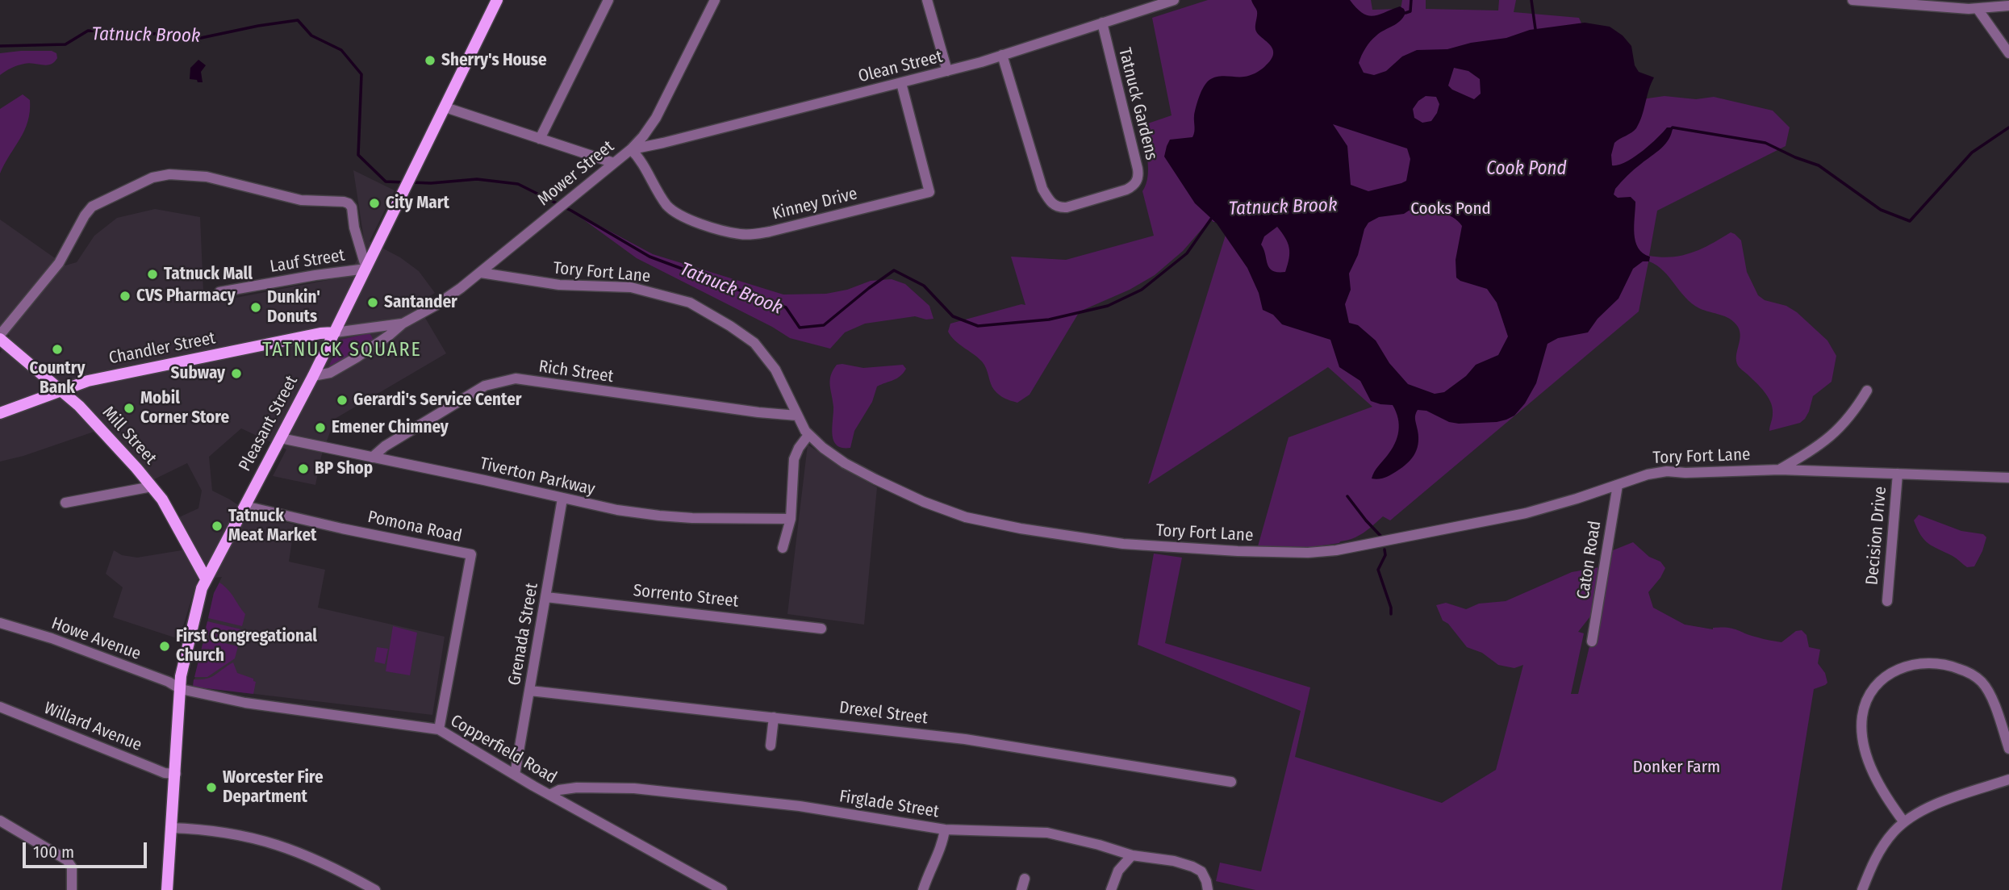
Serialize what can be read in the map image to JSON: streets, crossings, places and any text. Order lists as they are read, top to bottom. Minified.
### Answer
{"streets":{"main road":["Chandler Street","Pleasant Street","Mill Street"],"street":["Olean Street","Tatnuck Gardens","Mower Street","Kinney Drive","Lauf Street","Tory Fort Lane","Rich Street","Tiverton Parkway","Pomona Road","Decision Drive","Caton Road","Sorrento Street","Grenada Street","Howe Avenue","Drexel Street","Willard Avenue","Copperfield Road","Firglade Street"]},"crossings":[["Olean Street","Tatnuck Gardens"],["Olean Street","Mower Street"],["Olean Street","Kinney Drive"],["Mower Street","Kinney Drive"],["Mower Street","Tory Fort Lane"],["Mower Street","Chandler Street"],["Mower Street","Pleasant Street"],["Lauf Street","Pleasant Street"],["Tory Fort Lane","Rich Street"],["Tory Fort Lane","Decision Drive"],["Tory Fort Lane","Caton Road"],["Chandler Street","Pleasant Street"],["Chandler Street","Mill Street"],["Rich Street","Tiverton Parkway"],["Pleasant Street","Mill Street"],["Pleasant Street","Tiverton Parkway"],["Pleasant Street","Pomona Road"],["Pleasant Street","Howe Avenue"],["Pleasant Street","Willard Avenue"],["Pleasant Street","Copperfield Road"],["Tiverton Parkway","Grenada Street"],["Pomona Road","Copperfield Road"],["Sorrento Street","Grenada Street"],["Grenada Street","Drexel Street"],["Grenada Street","Copperfield Road"],["Howe Avenue","Copperfield Road"],["Copperfield Road","Firglade Street"]],"districts":["TATNUCK SQUARE"],"water":["Tatnuck Brook","Cook Pond"],"parks":["Cooks Pond","Donker Farm"],"places":["Sherry's House","City Mart","Tatnuck Mall","CVS Pharmacy","Santander","Dunkin' Donuts","Country Bank","Subway","Gerardi's Service Center","Mobil Corner Store","Emener Chimney","BP Shop","Tatnuck Meat Market","First Congregational Church","Worcester Fire Department"],"scale_bar":"100 m"}
